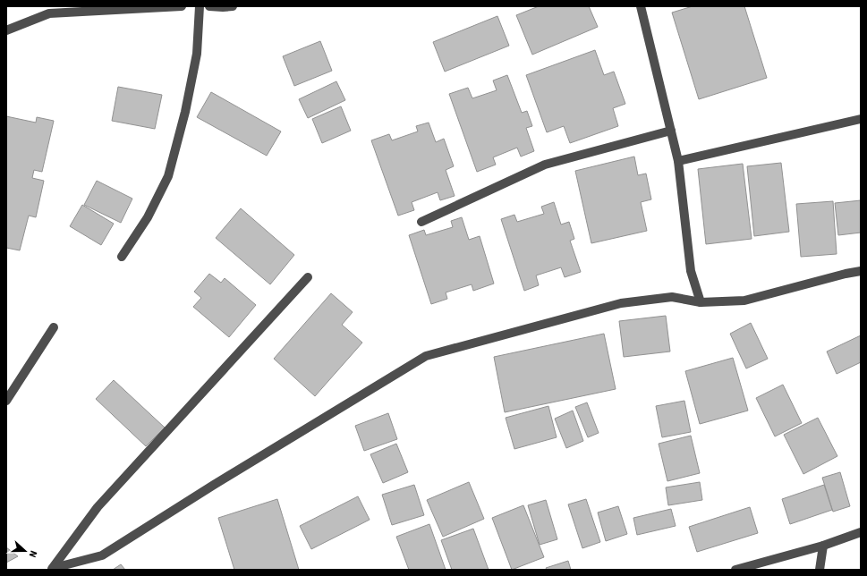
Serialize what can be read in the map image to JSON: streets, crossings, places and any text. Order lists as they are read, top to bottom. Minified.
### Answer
{"north":"right"}
